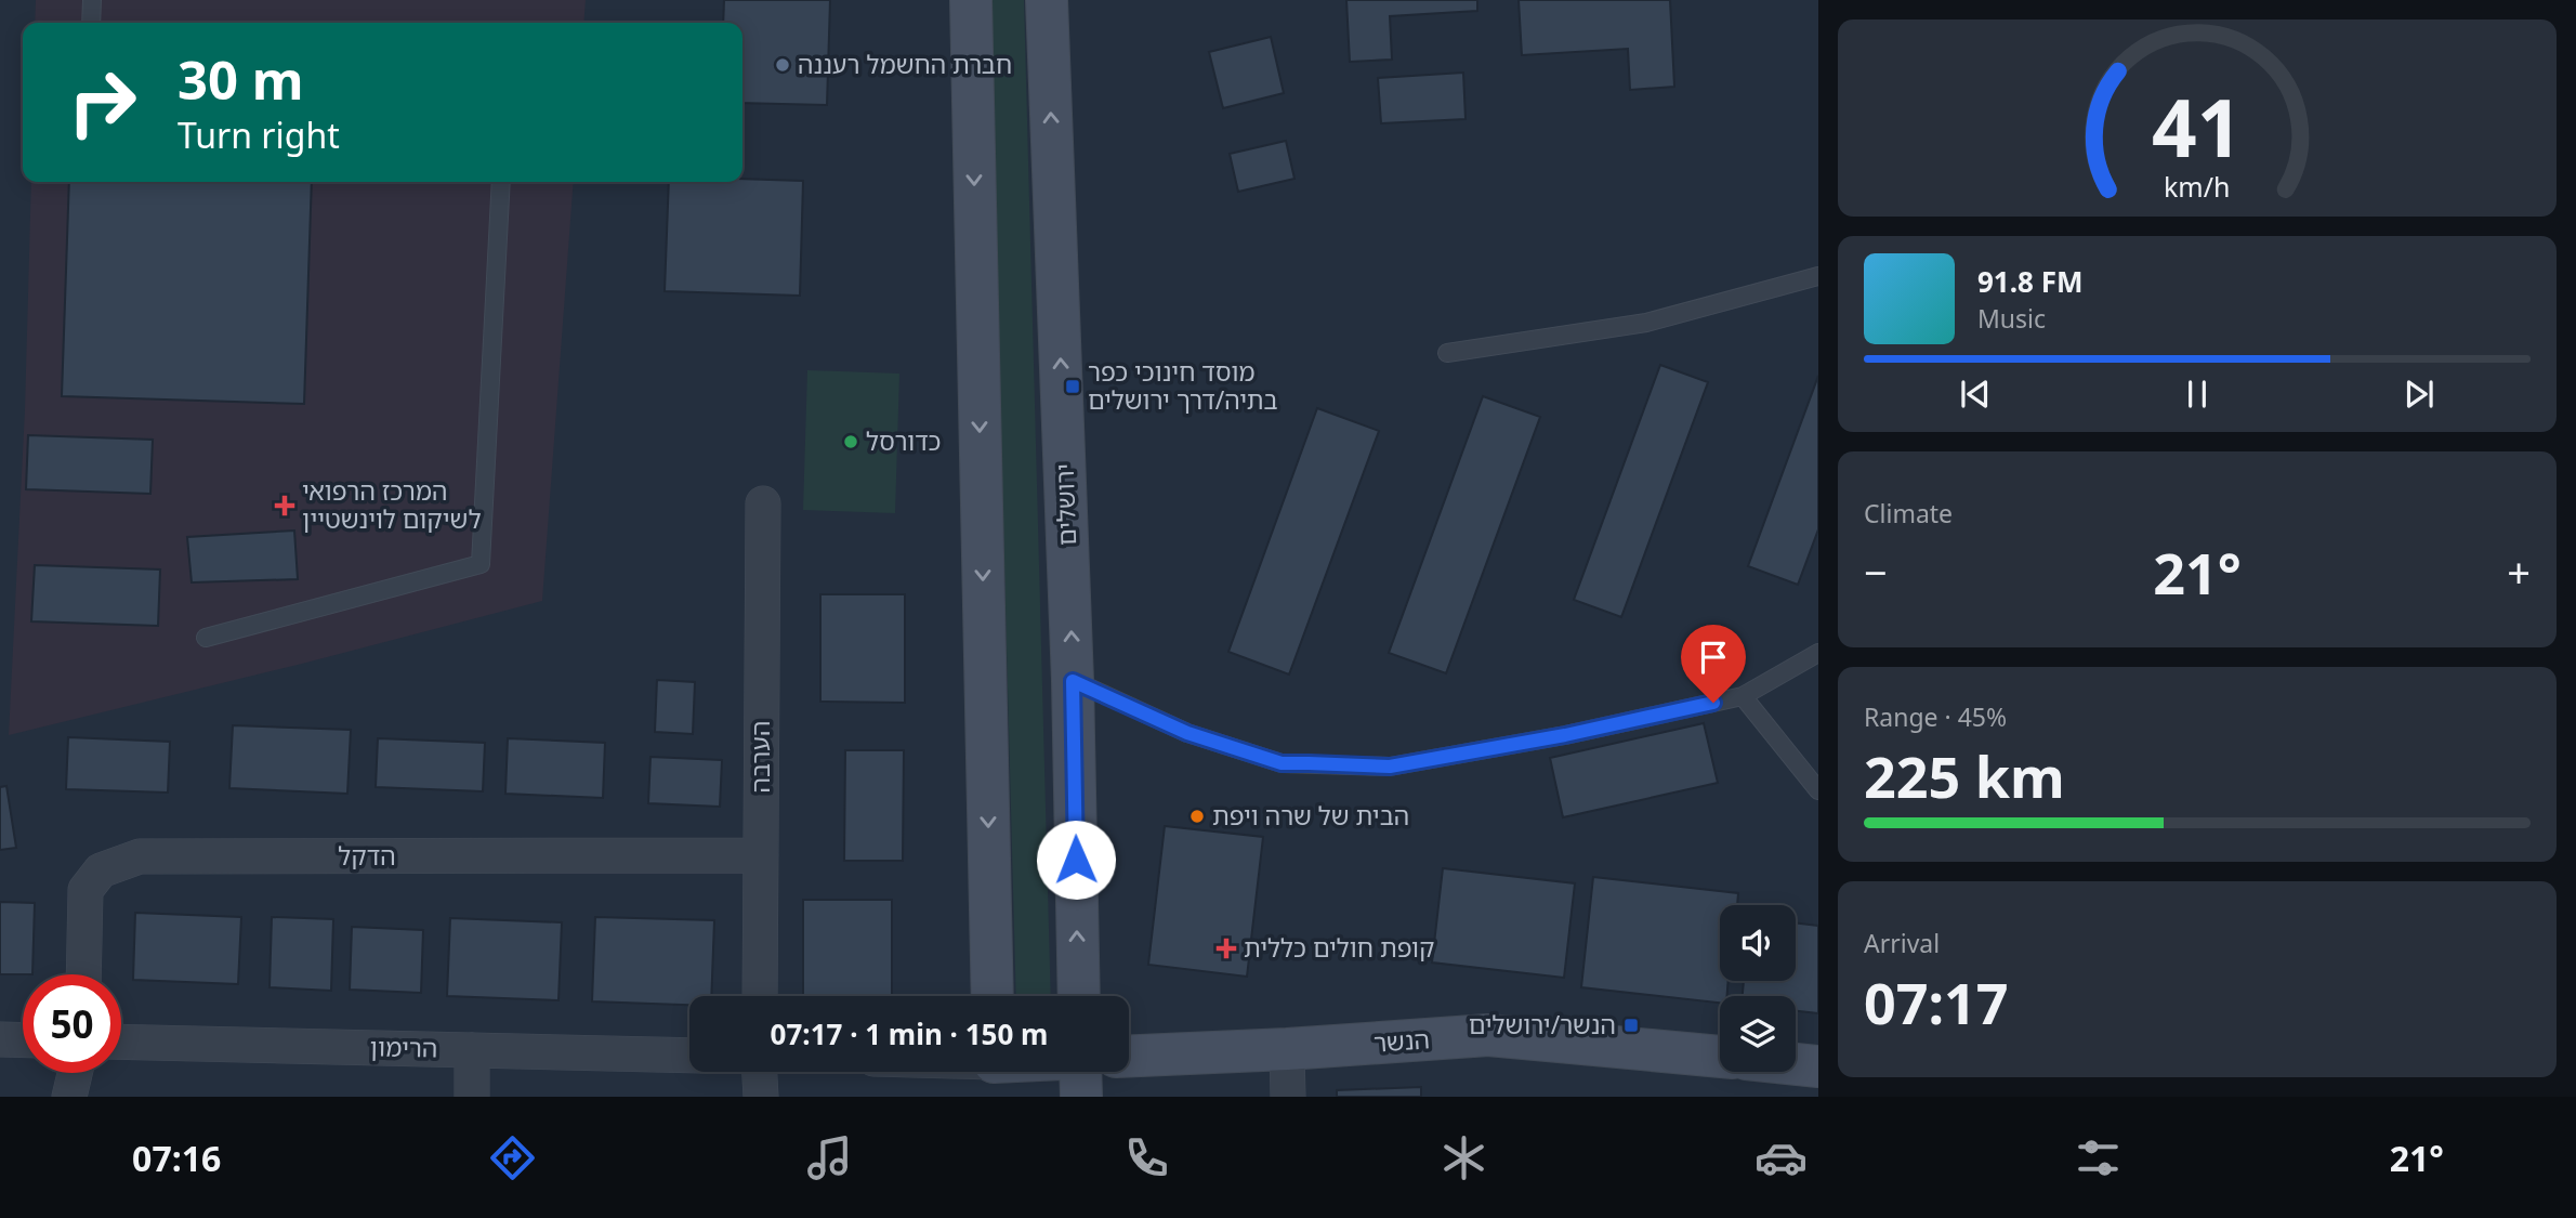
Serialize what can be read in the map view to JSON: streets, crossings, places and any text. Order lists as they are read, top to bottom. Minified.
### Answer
{"streets":{"main road":["ירושלים","הנשר"],"street":["הערבה","הדקל","הרימון"]},"crossings":[["הערבה","הדקל"]],"places":{"other":["חברת החשמל רעננה","כדורסל","הבית של שרה ויפת"],"transit":["מוסד חינוכי כפר בתיה/דרך ירושלים","הנשר/ירושלים"],"health":["המרכז הרפואי לשיקום לוינשטיין","קופת חולים כללית"]},"page":{"turn":["30 m","Turn right"],"song":["91.8 FM","Music"],"tile":["Climate",["Range · 45%","225 km"],["Arrival","07:17"]],"heat":["−","21°","+"],"limit":"50","trip":"07:17 · 1 min · 150 m","tabs":["07:16","21°"],"gauge":["41","km/h"]}}
